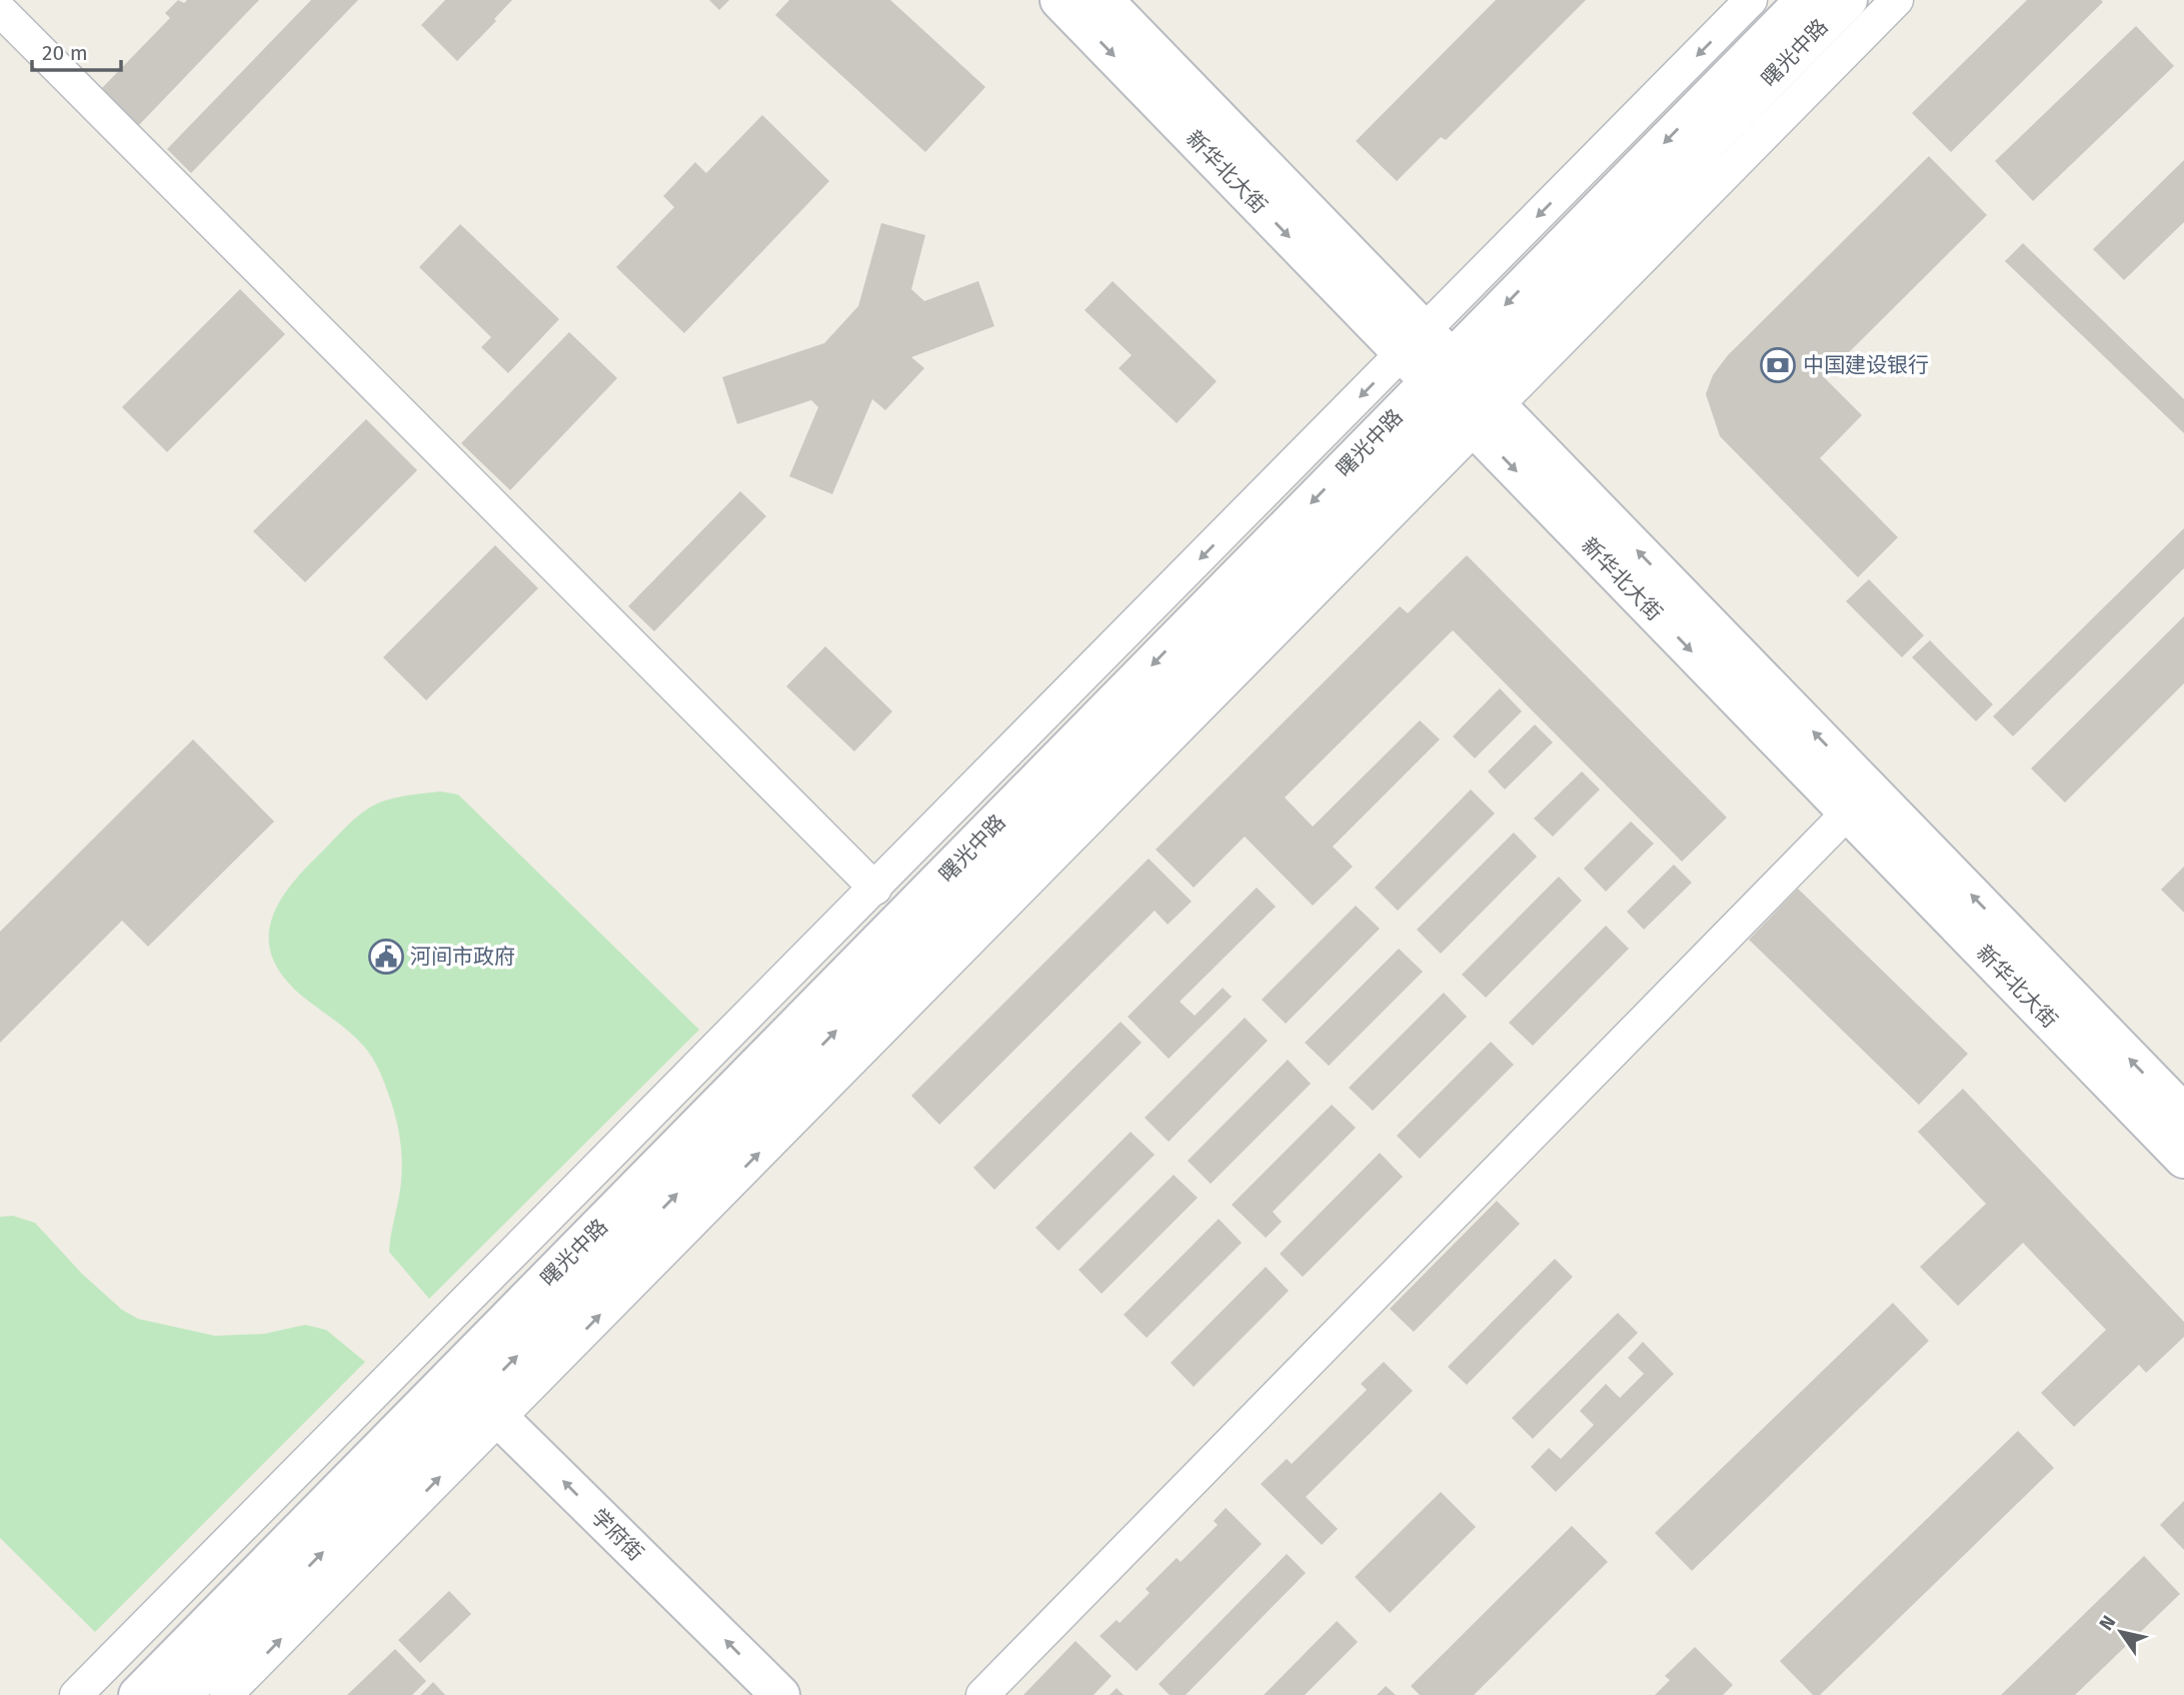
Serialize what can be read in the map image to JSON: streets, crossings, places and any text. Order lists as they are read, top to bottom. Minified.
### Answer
{"streets":{"main road":["曙光中路","新华北大街","学府街"]},"crossings":[["曙光中路","新华北大街"],["曙光中路","学府街"]],"places":{"bank":["中国建设银行"],"public building":["河间市政府"]},"scale_bar":"20 m","north":"top left"}
